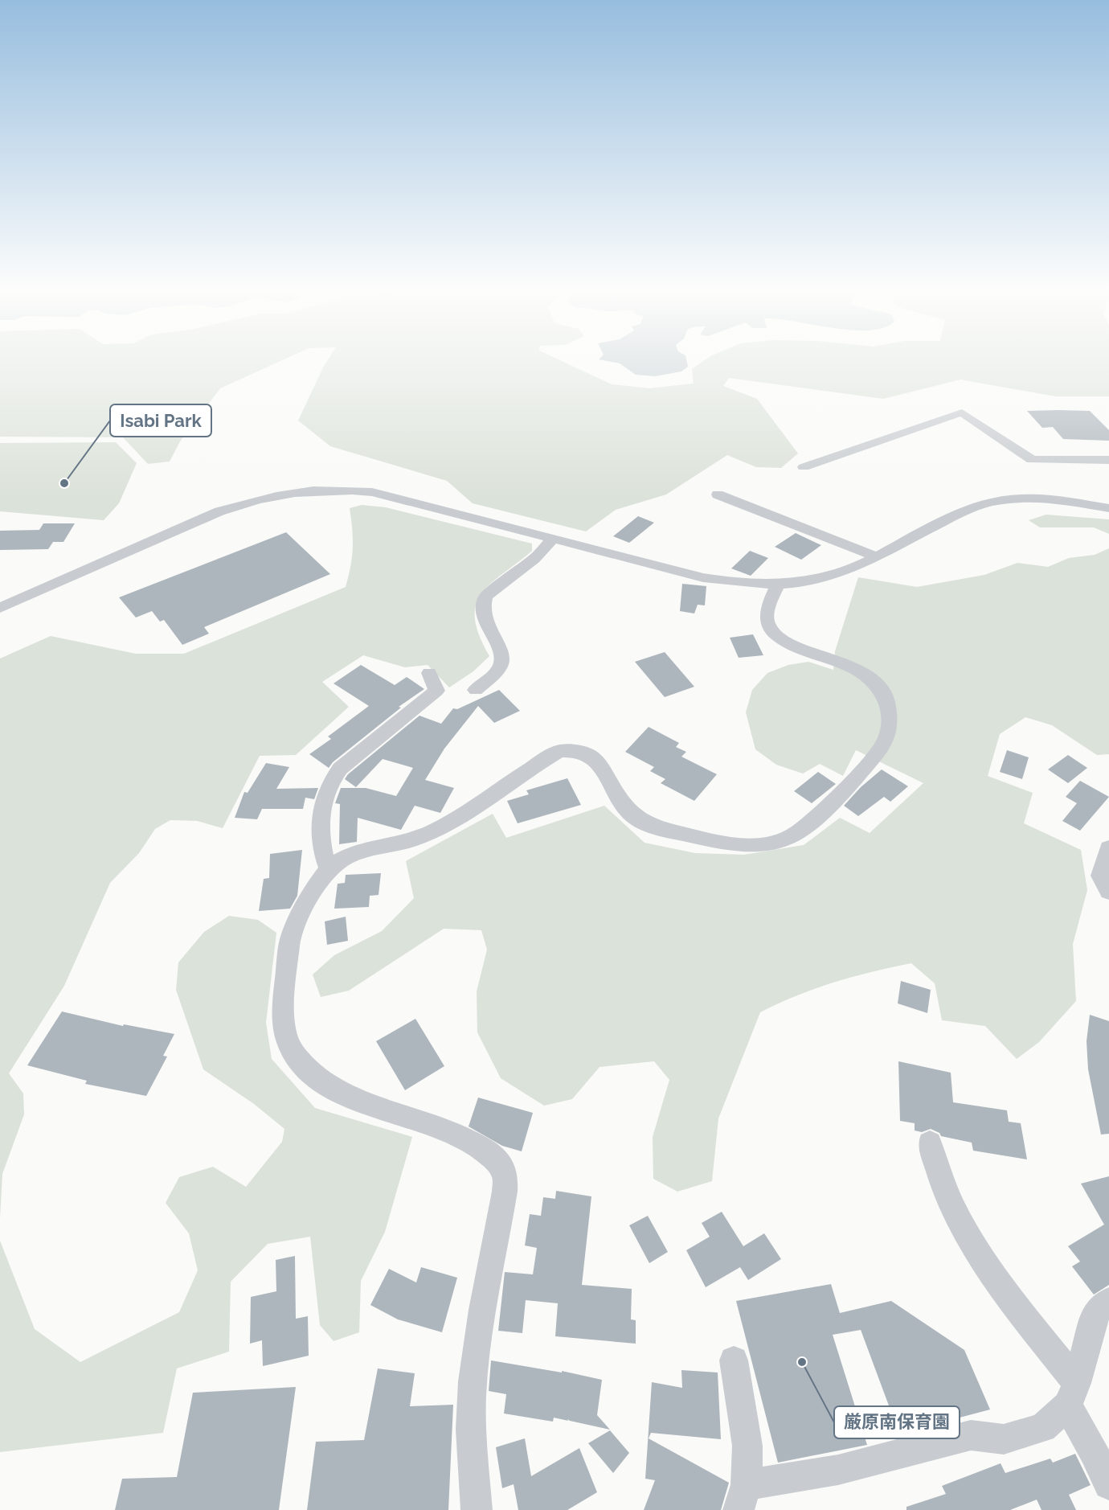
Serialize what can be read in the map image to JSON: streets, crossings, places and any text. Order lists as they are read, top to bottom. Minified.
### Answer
{"places":["Isabi Park","厳原南保育園"]}
